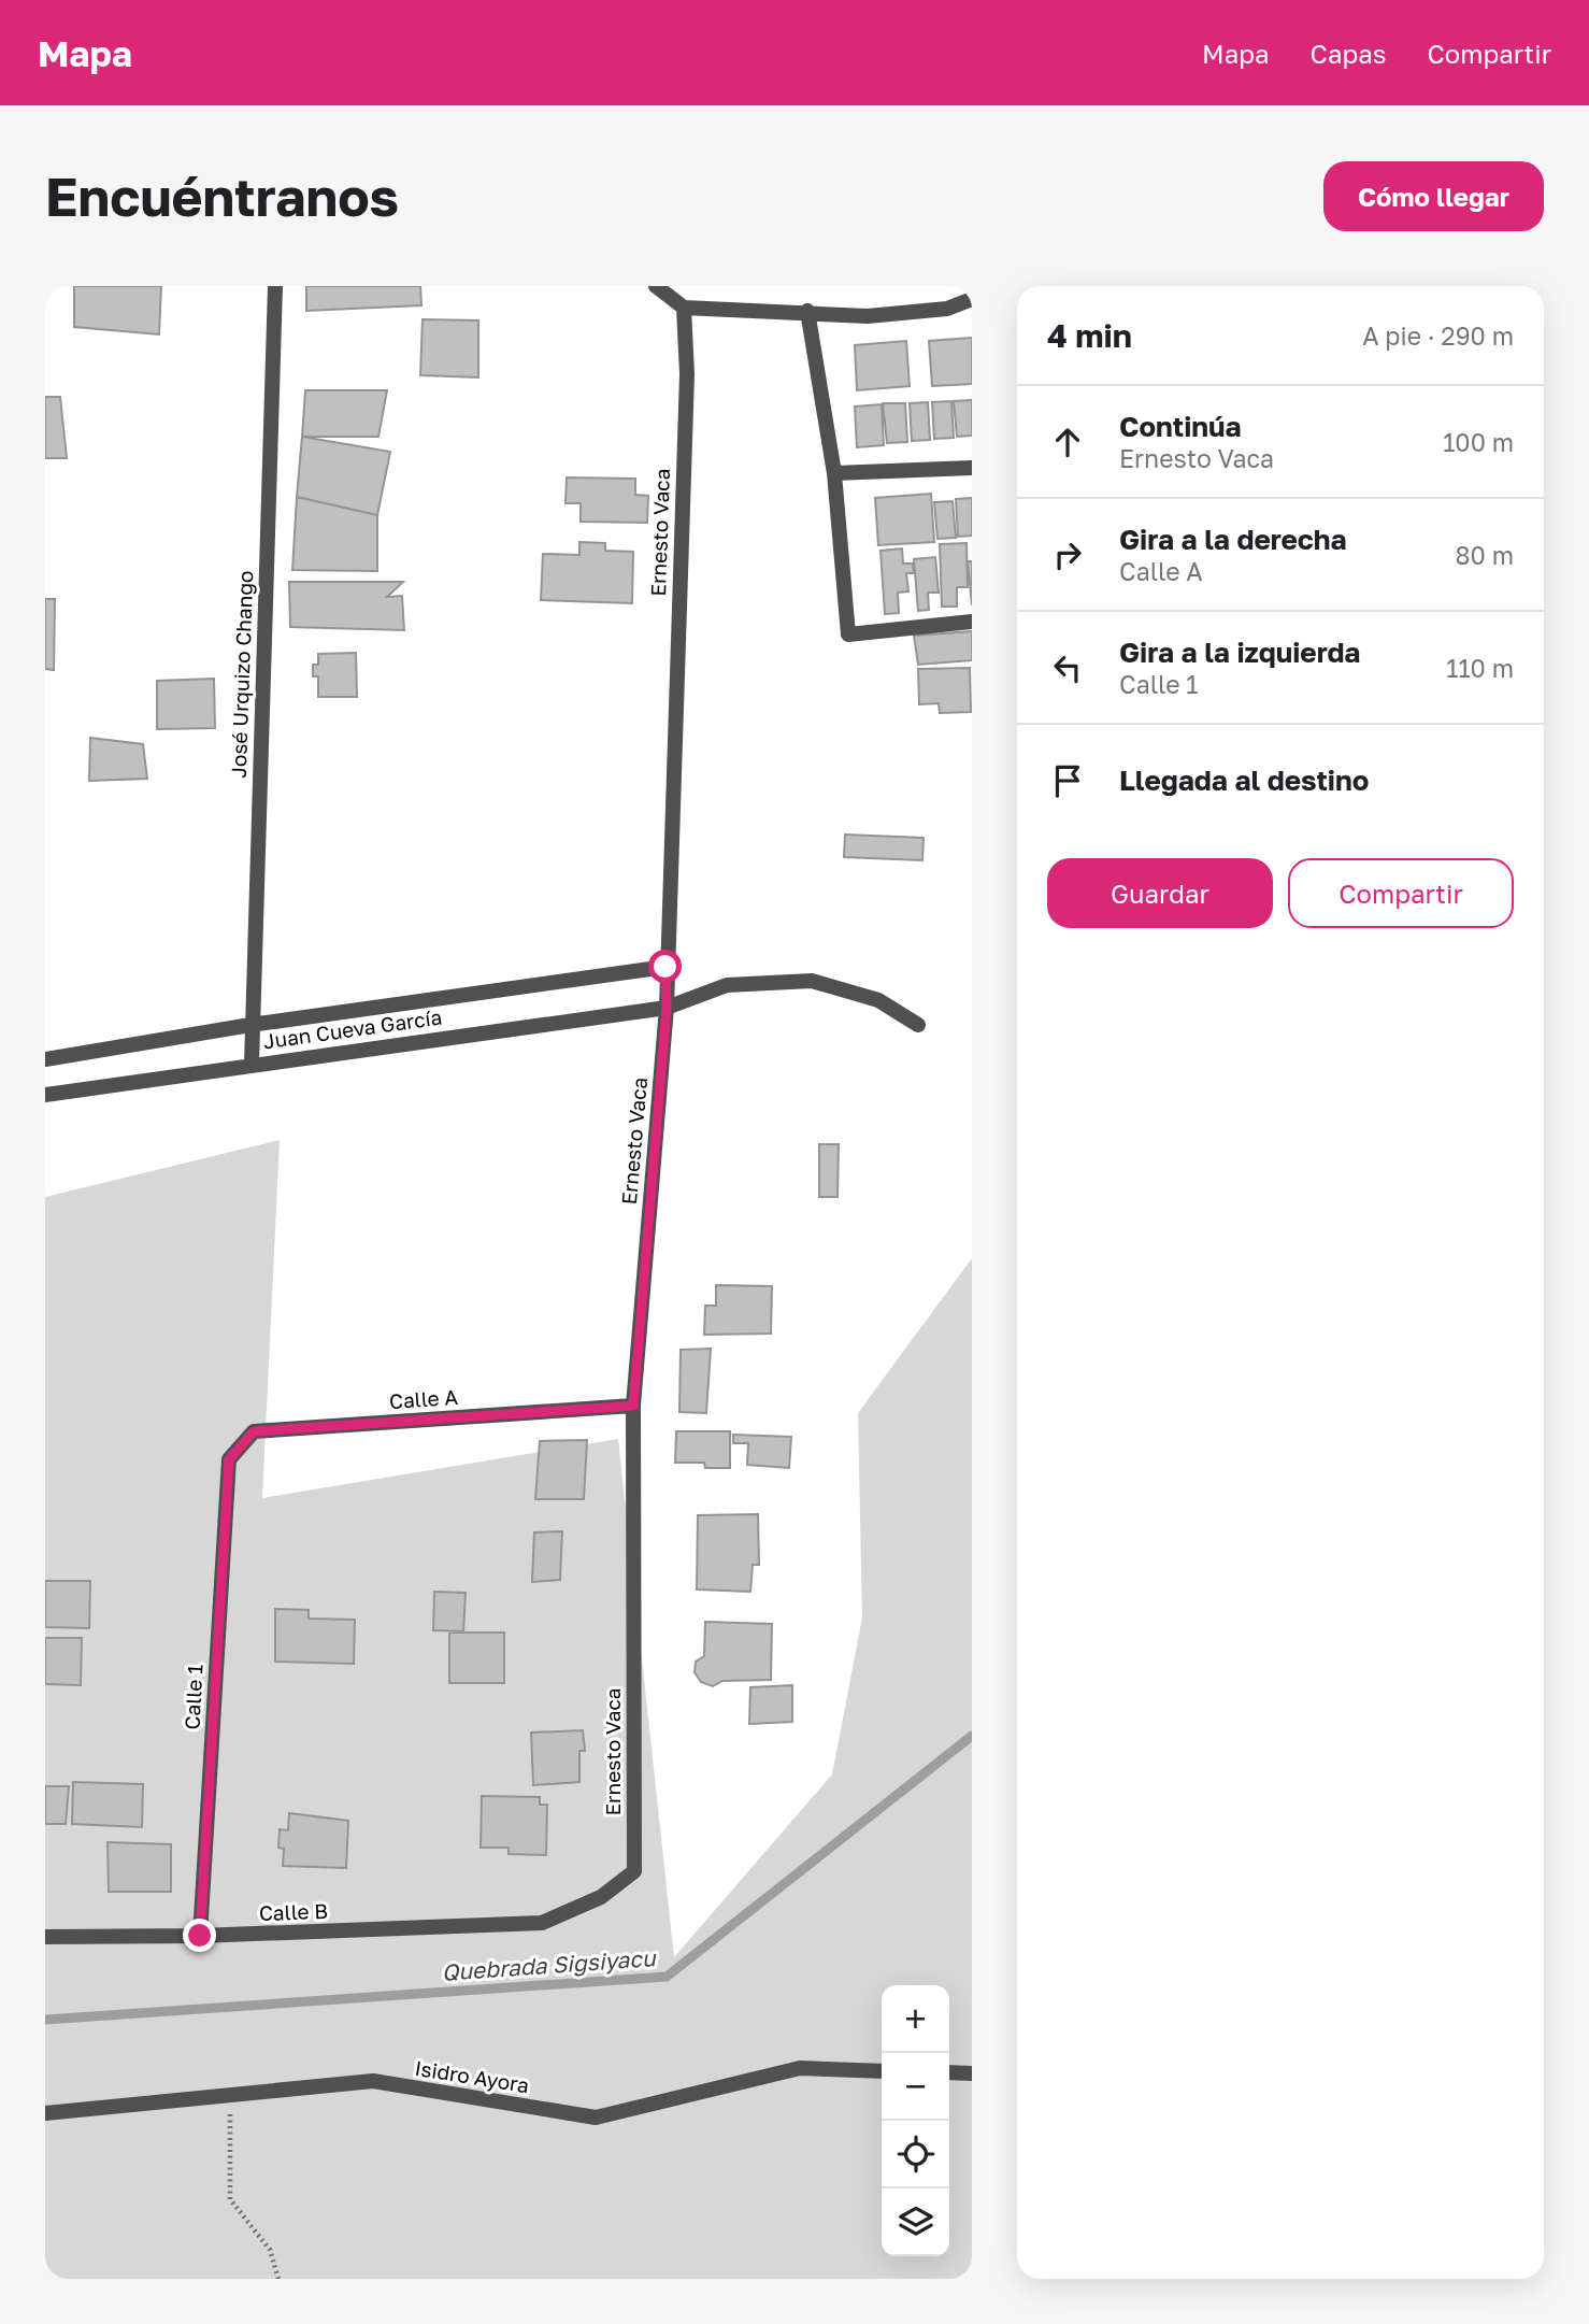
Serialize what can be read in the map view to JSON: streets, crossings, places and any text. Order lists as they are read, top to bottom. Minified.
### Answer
{"streets":{"street":["Ernesto Vaca","José Urquizo Chango","Juan Cueva García","Calle A","Calle 1","Calle B","Isidro Ayora"]},"crossings":[["Ernesto Vaca","Juan Cueva García"],["Ernesto Vaca","Calle A"],["Ernesto Vaca","Calle B"],["José Urquizo Chango","Juan Cueva García"],["Calle A","Calle 1"],["Calle 1","Calle B"]],"water":["Quebrada Sigsiyacu"],"page":{"header":"Mapa","nav":["Mapa","Capas","Compartir"],"buttons":["Cómo llegar",["Guardar","Compartir"]],"title":"Encuéntranos","heading":["4 min","A pie · 290 m"],"list":[["Continúa","Ernesto Vaca","100 m"],["Gira a la derecha","Calle A","80 m"],["Gira a la izquierda","Calle 1","110 m"],"Llegada al destino"],"map_buttons":["+","−"]}}
